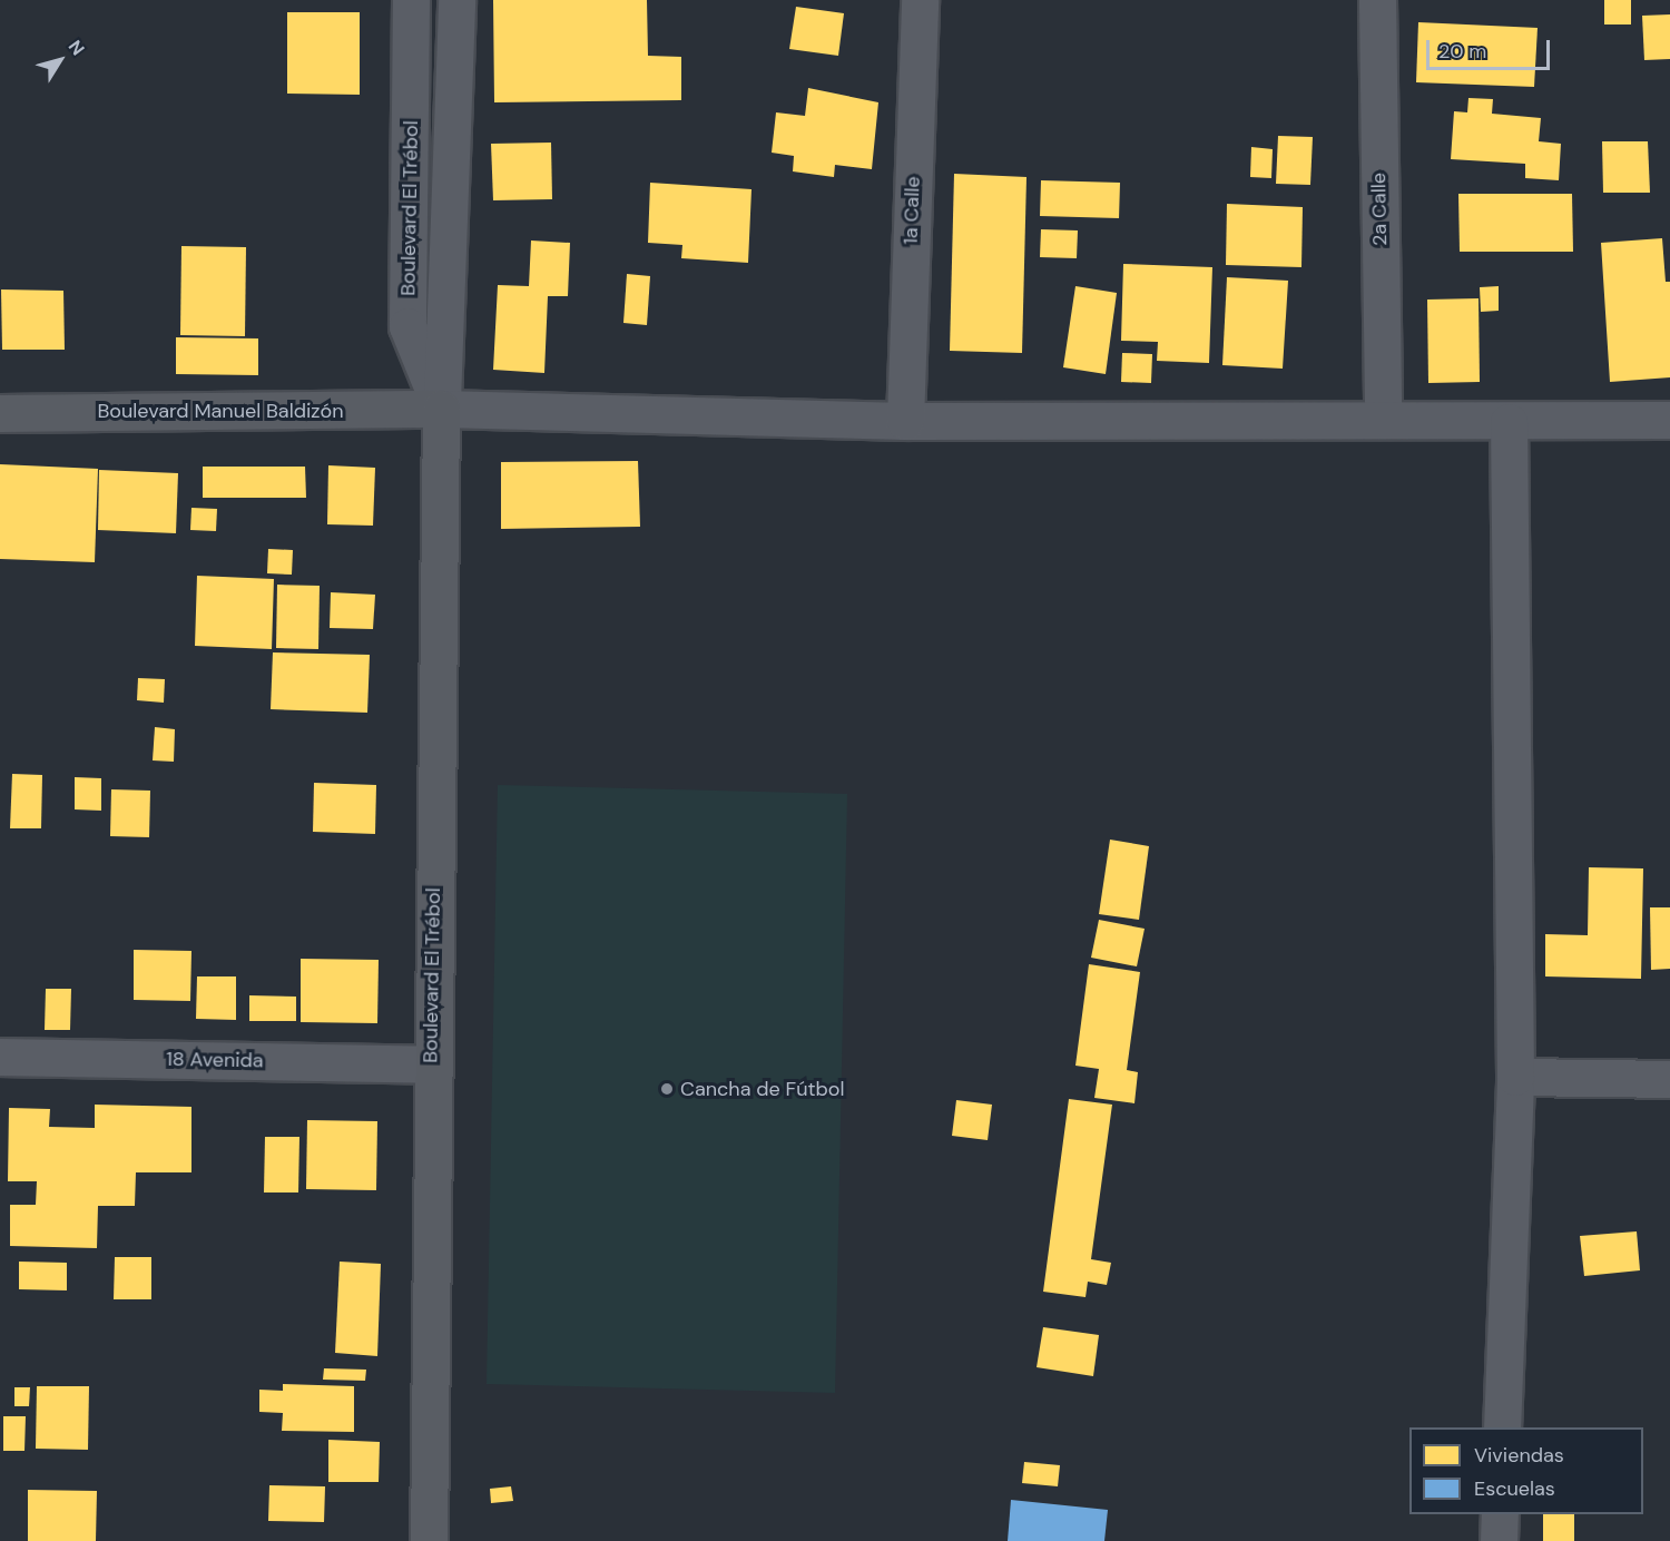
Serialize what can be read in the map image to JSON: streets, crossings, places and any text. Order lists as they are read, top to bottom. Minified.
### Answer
{"streets":{"main road":["Boulevard El Trébol","Boulevard Manuel Baldizón"],"street":["2a Calle","1a Calle","18 Avenida"]},"crossings":[["Boulevard El Trébol","Boulevard Manuel Baldizón"],["Boulevard El Trébol","18 Avenida"]],"places":["Cancha de Fútbol"],"legend":["Viviendas","Escuelas"],"scale_bar":"20 m","north":"top right"}
